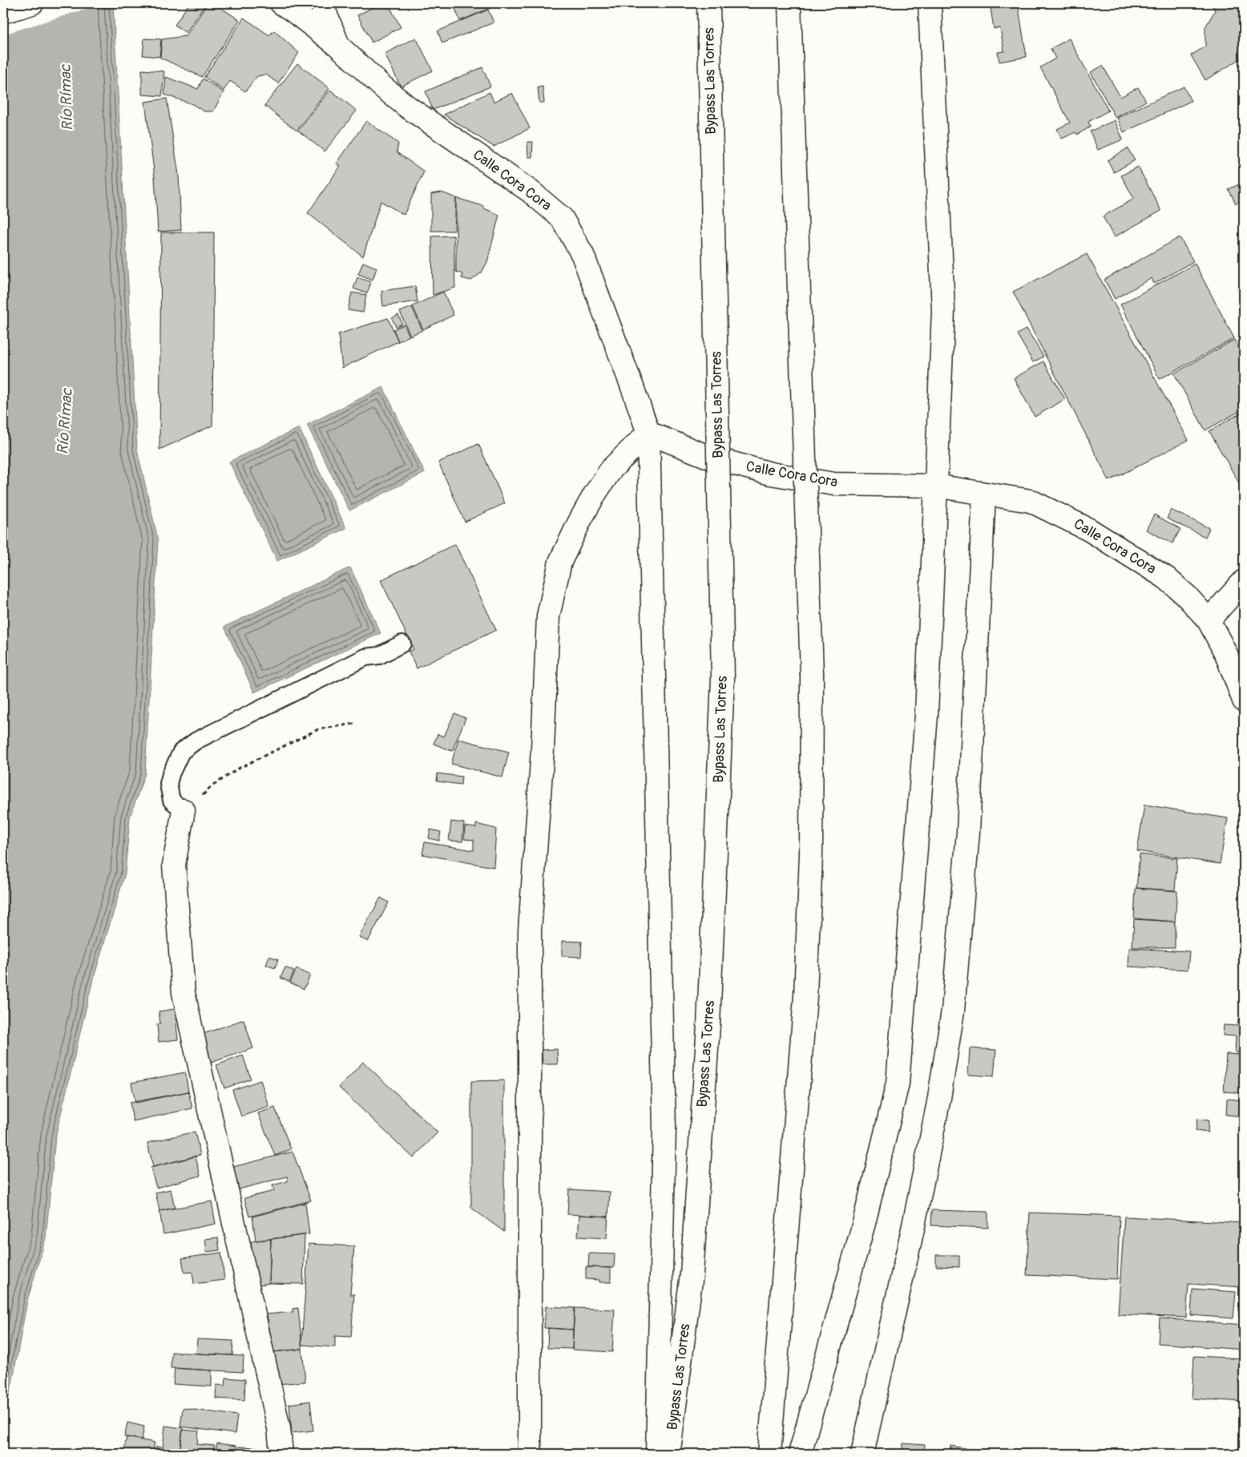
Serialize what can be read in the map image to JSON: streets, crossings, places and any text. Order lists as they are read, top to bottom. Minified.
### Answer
{"streets":{"main road":["Bypass Las Torres","Calle Cora Cora"]},"water":["Río Rímac"]}
